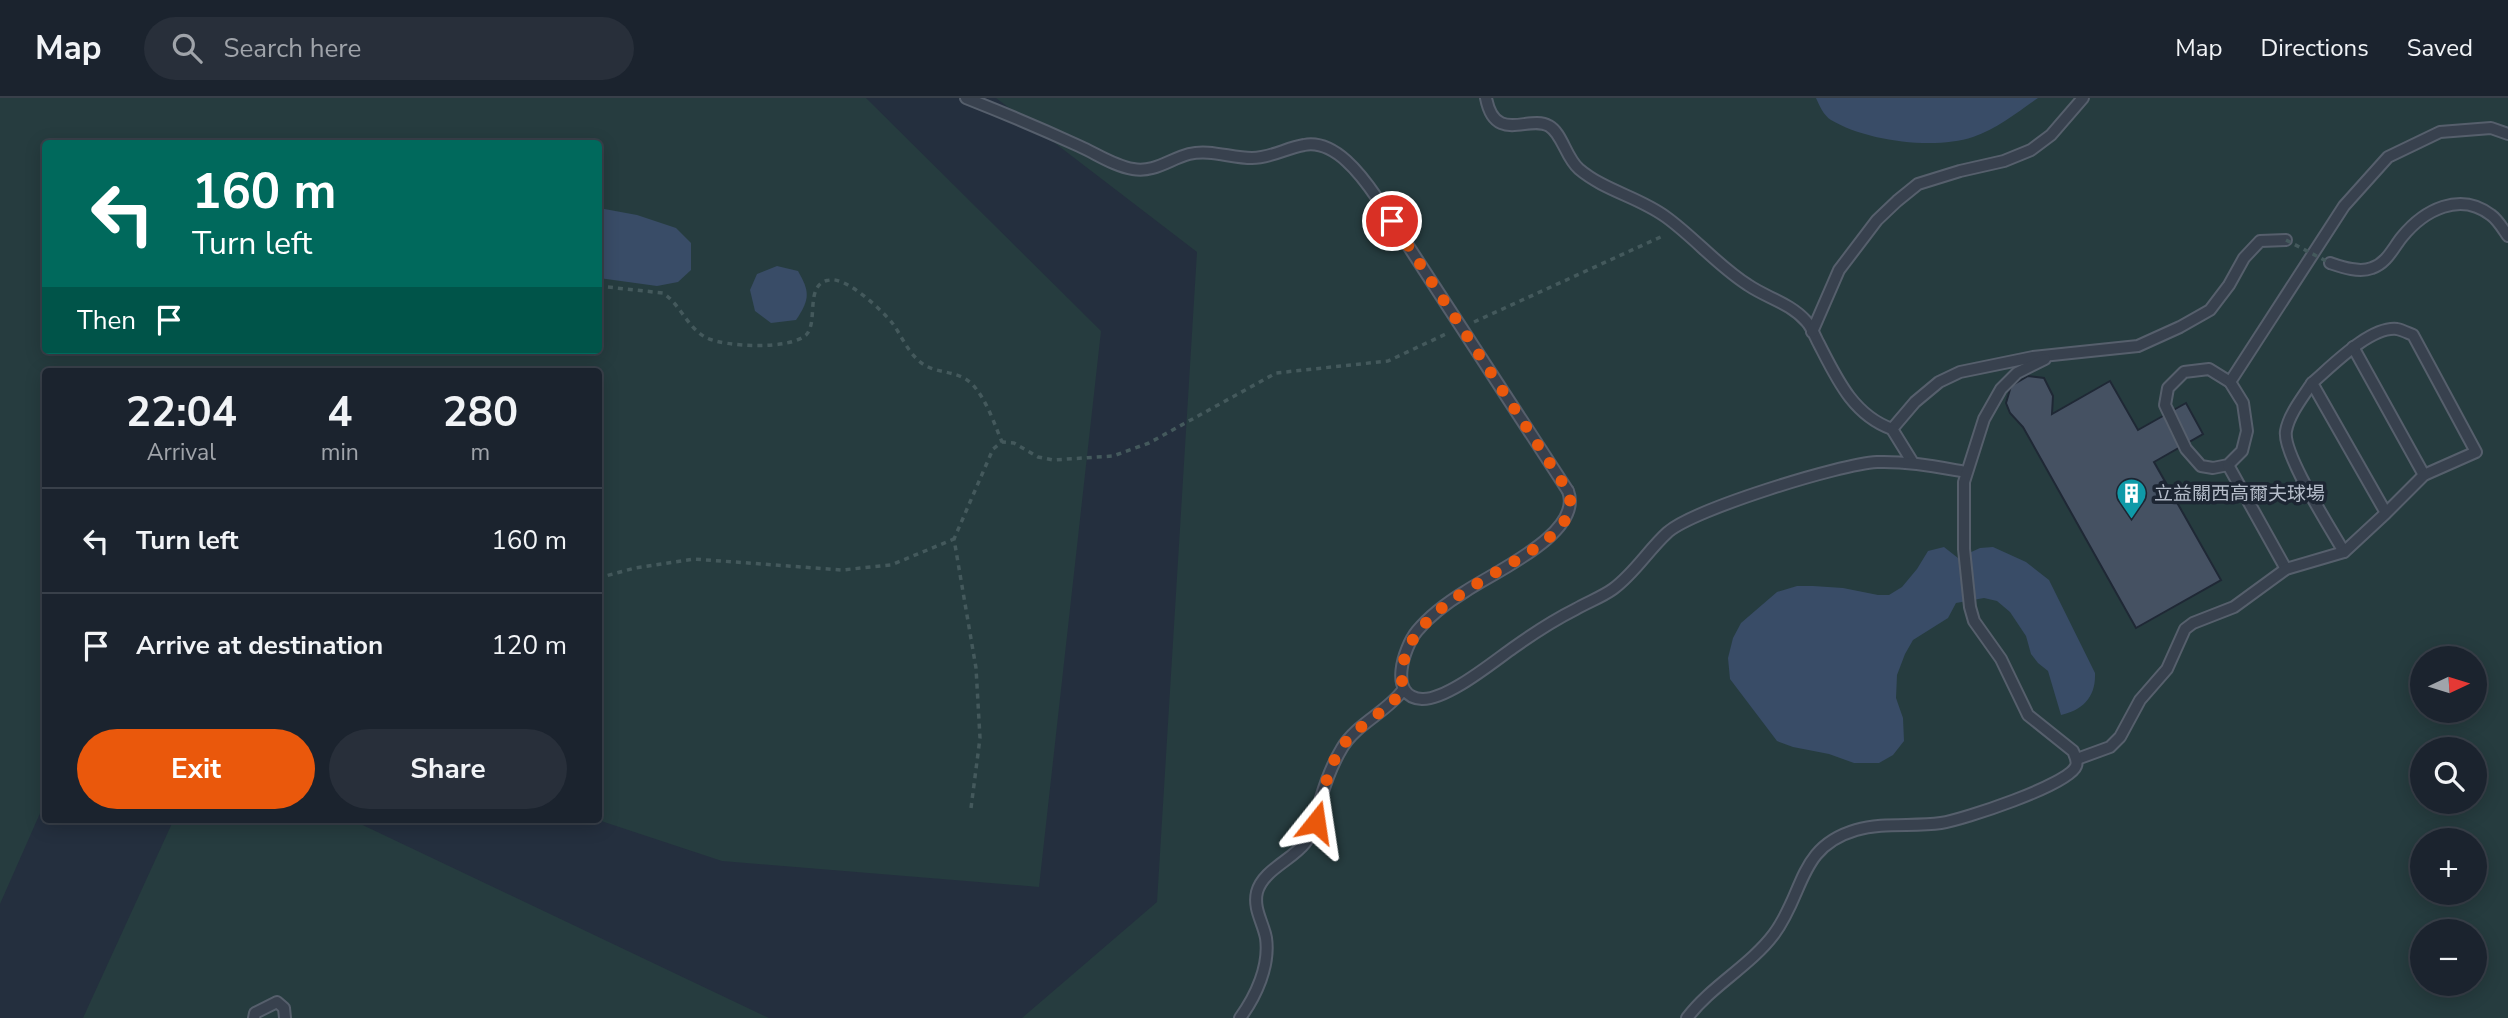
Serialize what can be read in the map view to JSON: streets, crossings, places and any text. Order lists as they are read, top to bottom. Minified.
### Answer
{"places":{"building":["立益關西高爾夫球場"]},"north":"right","page":{"header":"Map","search":"Search here","nav":["Map","Directions","Saved"],"turn":["160 m","Turn left"],"then":"Then","eta":["22:04","Arrival","4","min","280","m"],"list":[{"name":"Turn left","value":"160 m"},{"name":"Arrive at destination","value":"120 m"}],"map_buttons":["+","−"],"buttons":["Exit","Share"]}}
